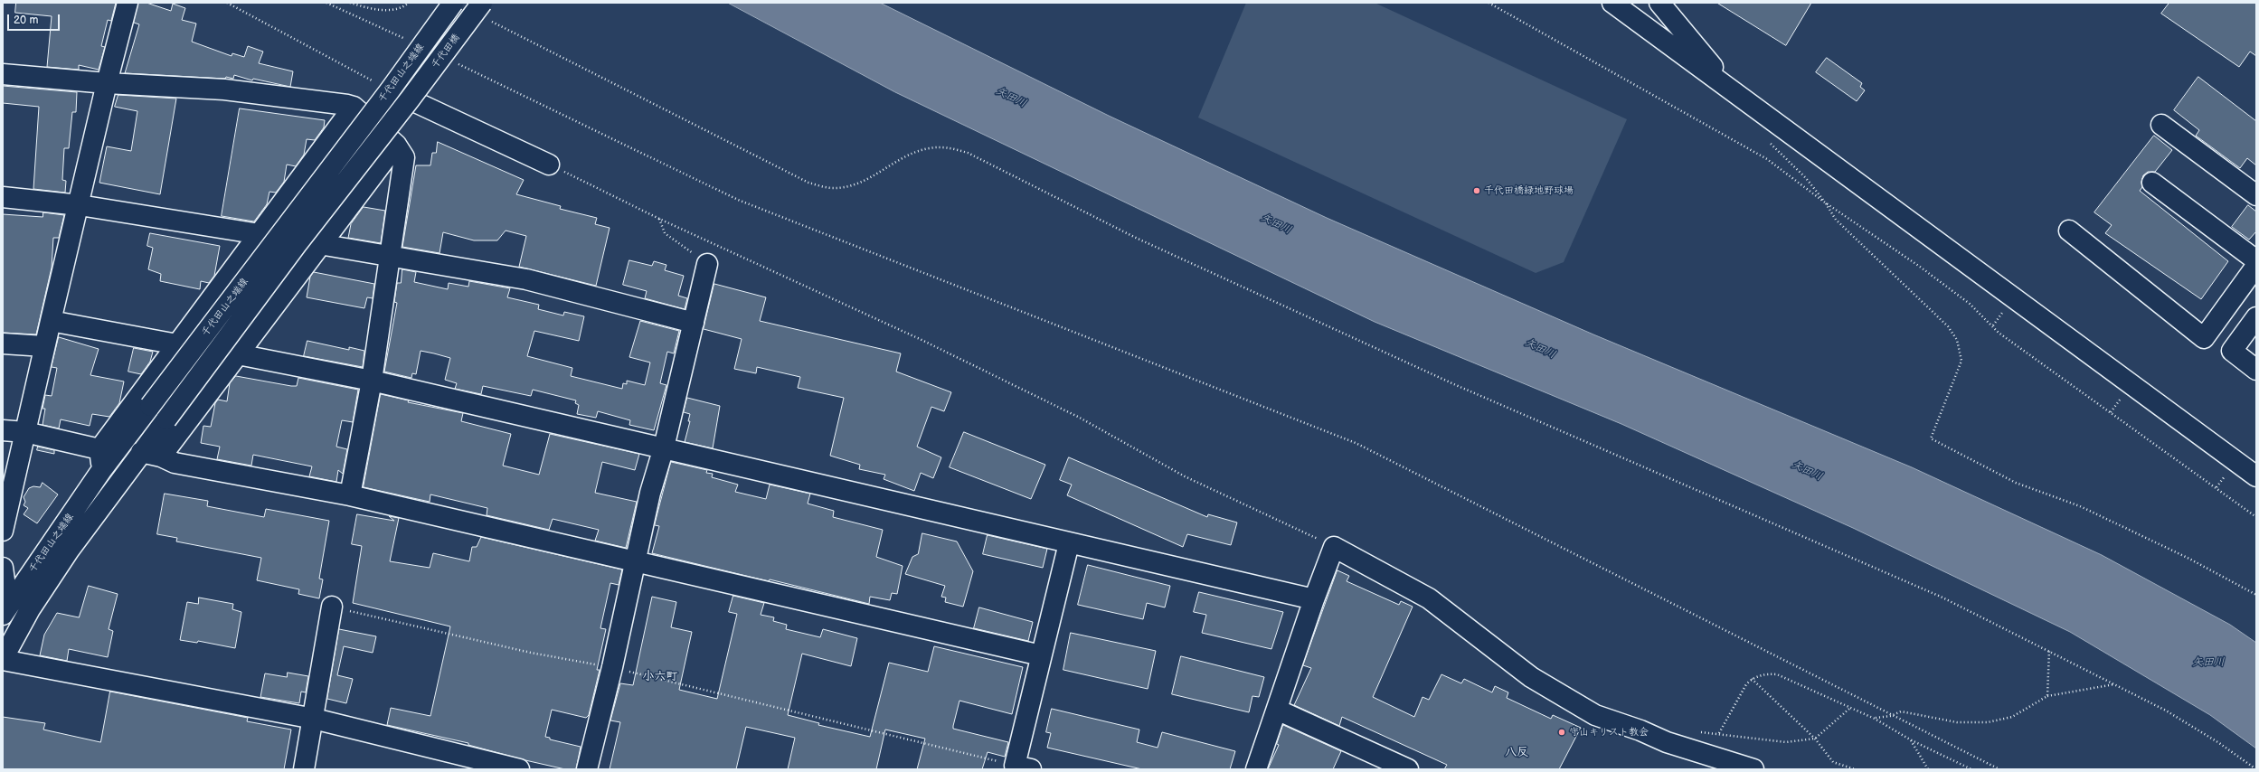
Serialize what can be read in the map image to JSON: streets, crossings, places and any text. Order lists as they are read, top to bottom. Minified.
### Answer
{"streets":{"street":["千代田橋","千代田山之端線"]},"crossings":[["千代田橋","千代田山之端線"]],"districts":["小六町","八反"],"water":["矢田川"],"places":["千代田橋緑地野球場","守山キリスト教会"],"scale_bar":"20 m"}
